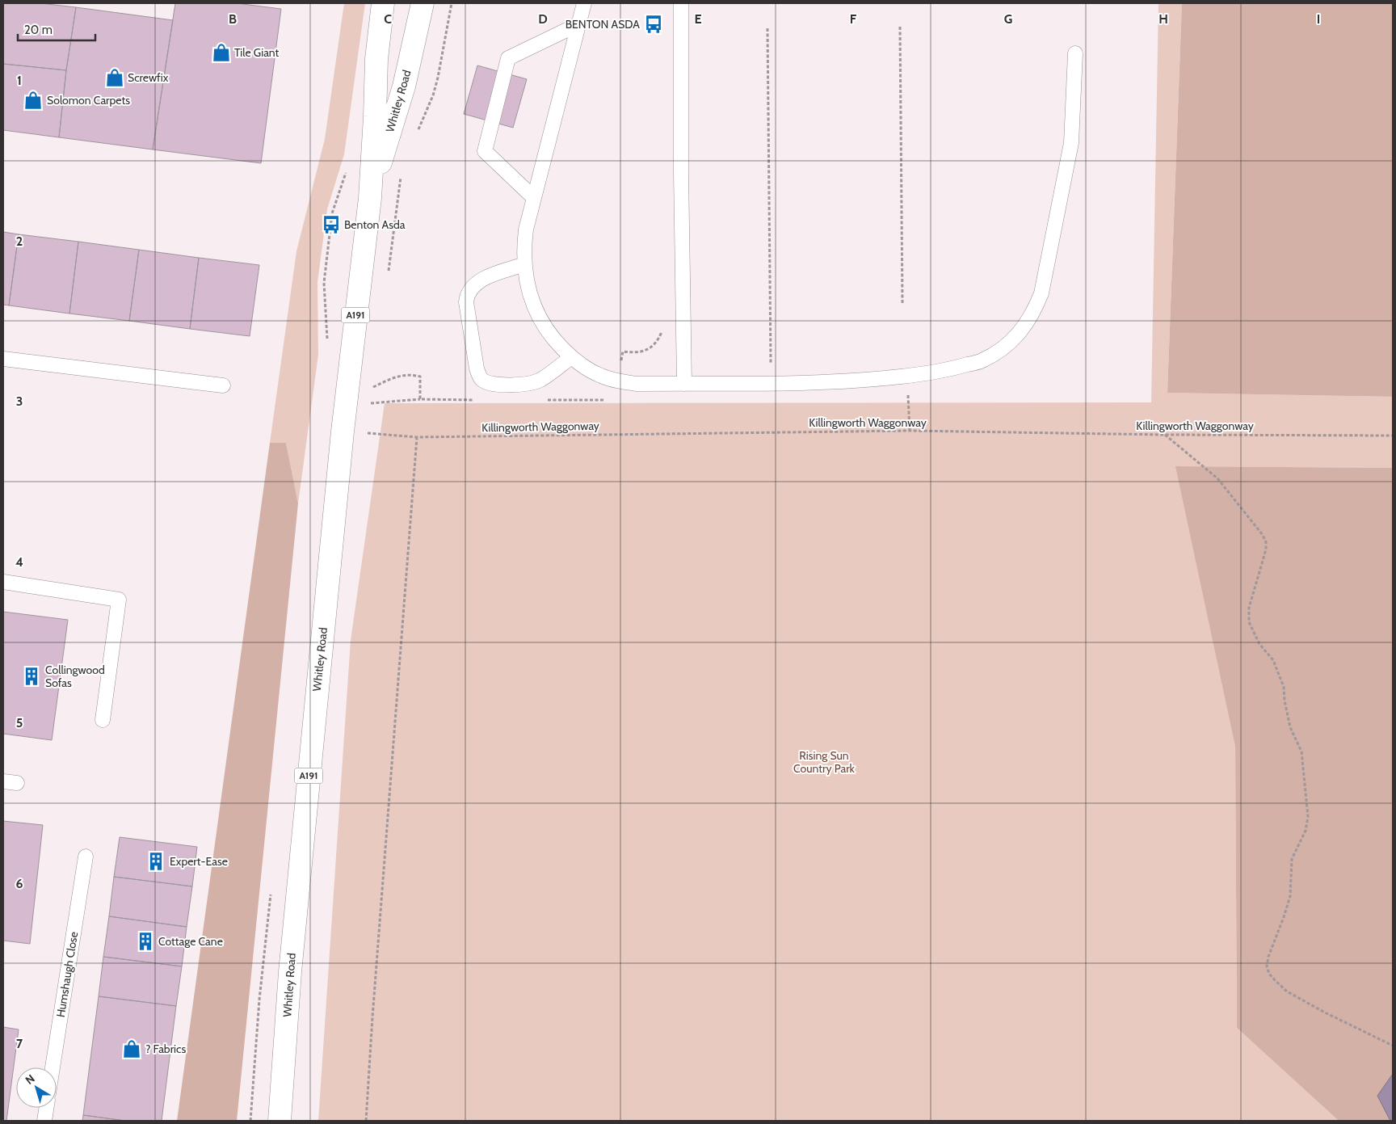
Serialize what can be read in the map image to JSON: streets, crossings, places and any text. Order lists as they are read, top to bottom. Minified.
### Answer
{"streets":{"main road":["Whitley Road","A191"],"lane":["Humshaugh Close"],"path":["Killingworth Waggonway"]},"parks":["Rising Sun Country Park"],"places":{"bus stop":["BENTON ASDA","Benton Asda"],"shop":["Tile Giant","Screwfix","Solomon Carpets","? Fabrics"],"building":["Collingwood Sofas","Expert-Ease","Cottage Cane"]},"scale_bar":"20 m","north":"top left","grid":{"columns":["B","C","D","E","F","G","H","I"],"rows":["1","2","3","4","5","6","7"]}}
